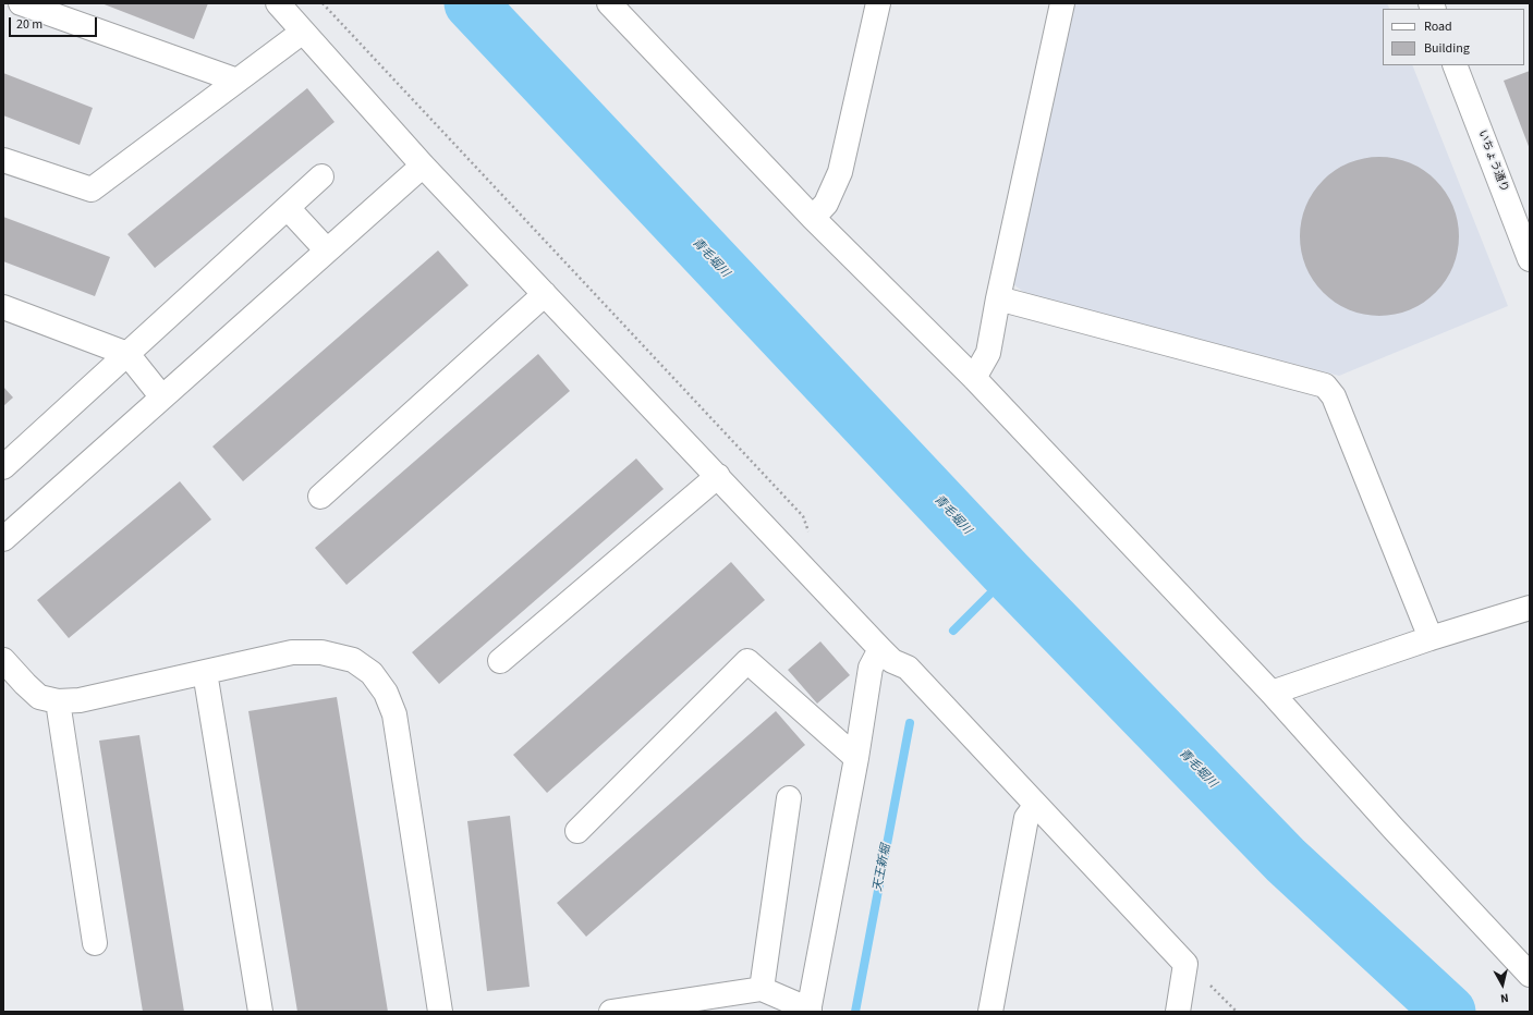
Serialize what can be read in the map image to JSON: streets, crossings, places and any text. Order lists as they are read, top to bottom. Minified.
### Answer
{"streets":{"street":["いちょう通り"]},"water":["青毛堀川","天王新堀"],"legend":["Road","Building"],"scale_bar":"20 m","north":"bottom"}
